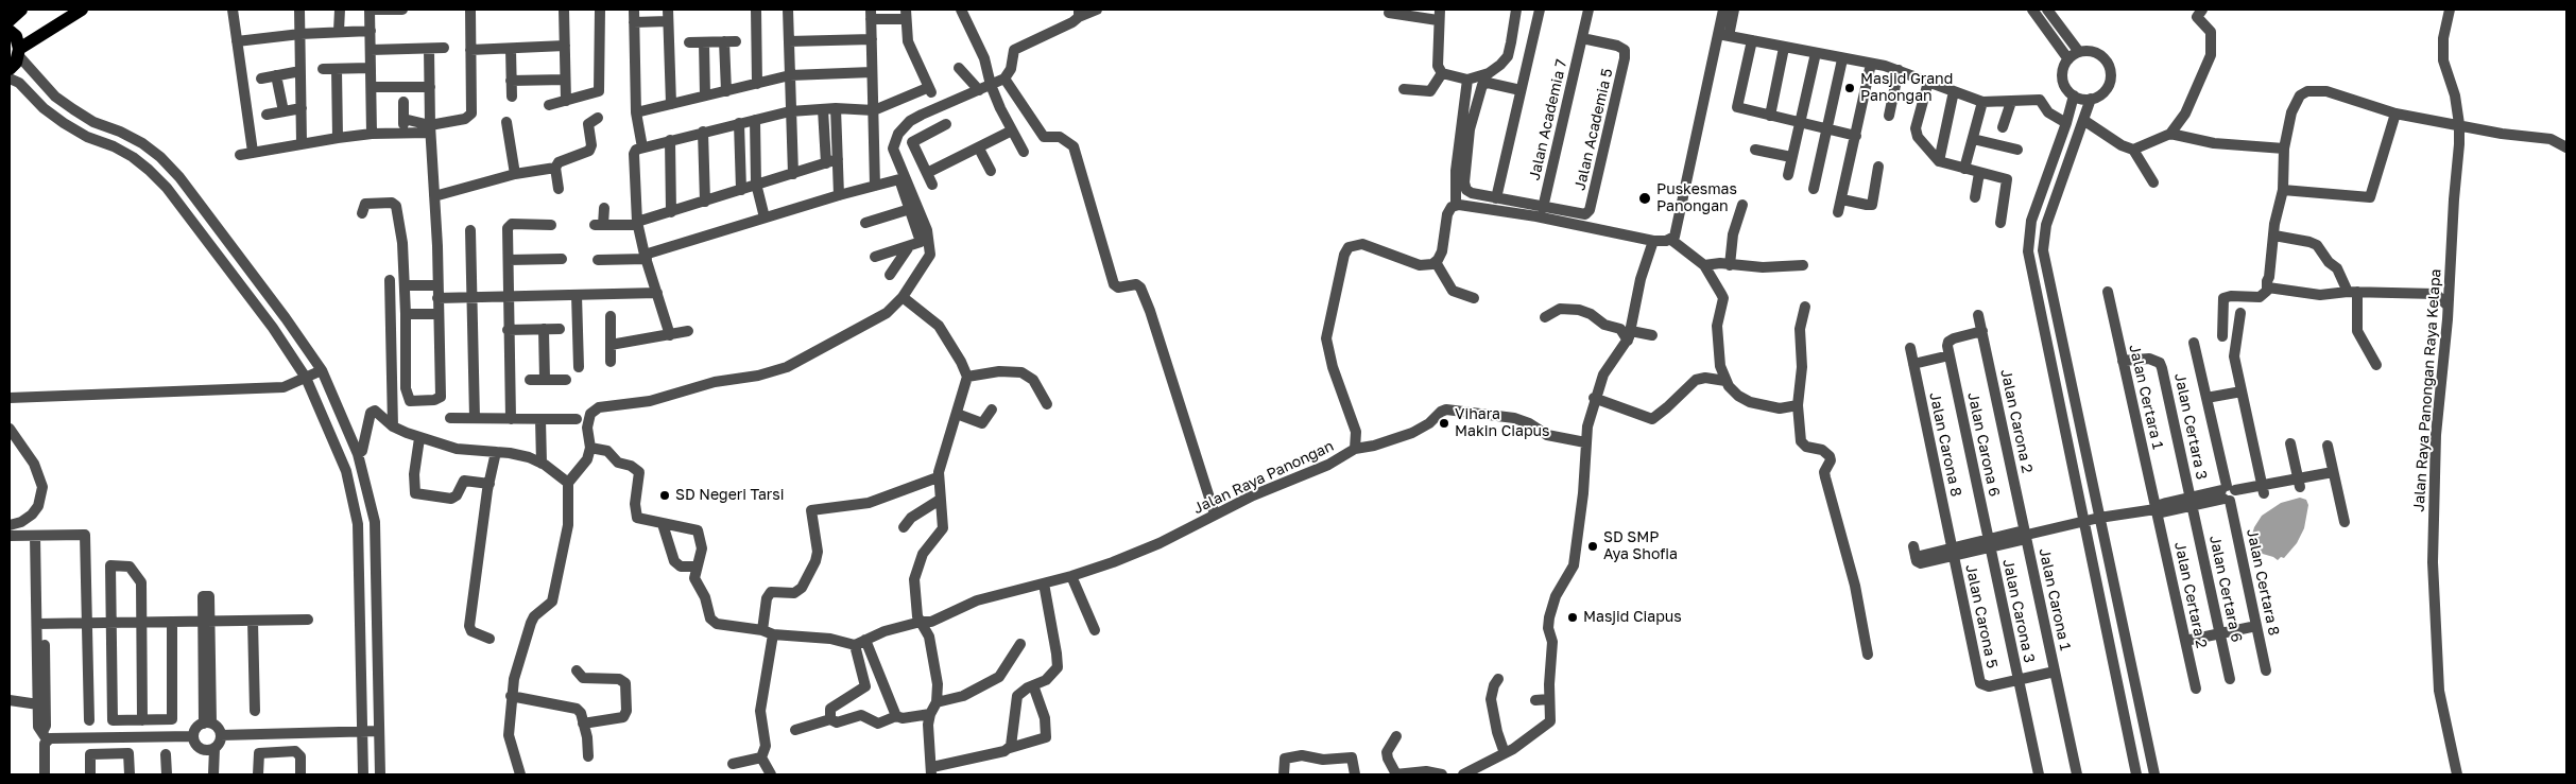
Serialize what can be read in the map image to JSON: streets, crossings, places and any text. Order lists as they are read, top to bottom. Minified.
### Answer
{"streets":{"street":["Jalan Academia 7","Jalan Academia 5","Jalan Raya Panongan Raya Kelapa","Jalan Certara 1","Jalan Carona 2","Jalan Certara 3","Jalan Carona 8","Jalan Carona 6","Jalan Raya Panongan","Jalan Certara 8","Jalan Certara 6","Jalan Certara 2","Jalan Carona 1","Jalan Carona 3","Jalan Carona 5"]},"crossings":[["Jalan Academia 7","Jalan Academia 5"],["Jalan Certara 1","Jalan Certara 3"],["Jalan Certara 1","Jalan Certara 2"],["Jalan Carona 2","Jalan Carona 1"],["Jalan Certara 3","Jalan Certara 6"],["Jalan Carona 8","Jalan Carona 5"],["Jalan Carona 6","Jalan Carona 3"],["Jalan Carona 3","Jalan Carona 5"]],"places":["Masjid Grand Panongan","Puskesmas Panongan","Vihara Makin Ciapus","SD Negeri Tarsi","SD SMP Aya Shofia","Masjid Ciapus"]}
